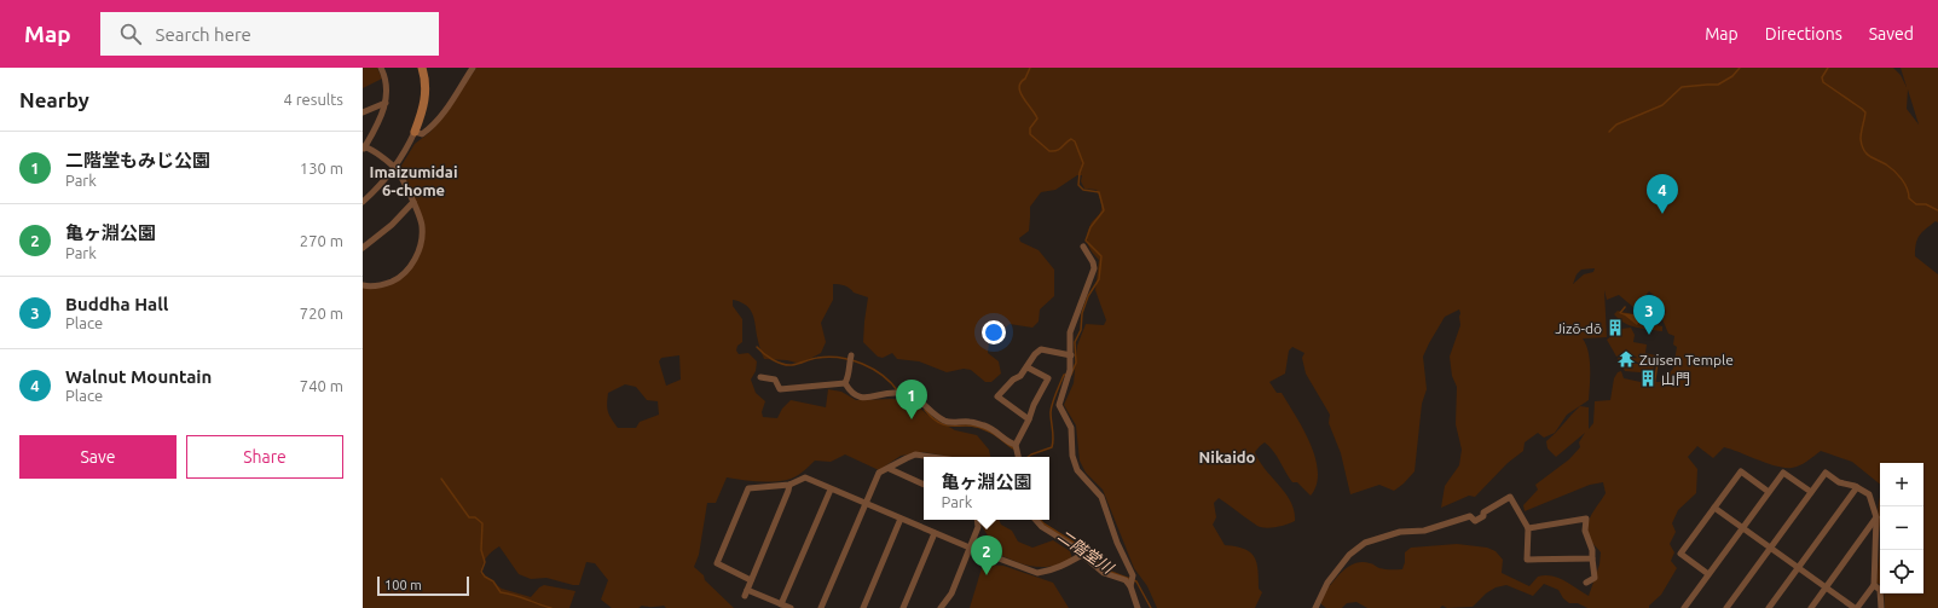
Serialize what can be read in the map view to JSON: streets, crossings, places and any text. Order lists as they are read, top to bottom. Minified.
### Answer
{"districts":["Imaizumidai 6-chome","Nikaido"],"water":["二階堂川"],"places":{"building":["Jizō-dō","山門"],"temple":["Zuisen Temple"]},"scale_bar":"100 m","page":{"header":"Map","search":"Search here","nav":["Map","Directions","Saved"],"heading":["Nearby","4 results"],"list":[{"mark":"1","name":"二階堂もみじ公園","note":"Park","value":"130 m"},{"mark":"2","name":"亀ヶ淵公園","note":"Park","value":"270 m"},{"mark":"3","name":"Buddha Hall","note":"Place","value":"720 m"},{"mark":"4","name":"Walnut Mountain","note":"Place","value":"740 m"}],"pins":["4","3","1","2"],"buttons":["Save","Share"],"popup":["亀ヶ淵公園","Park"],"map_buttons":["+","−"],"scale":"100 m"}}
